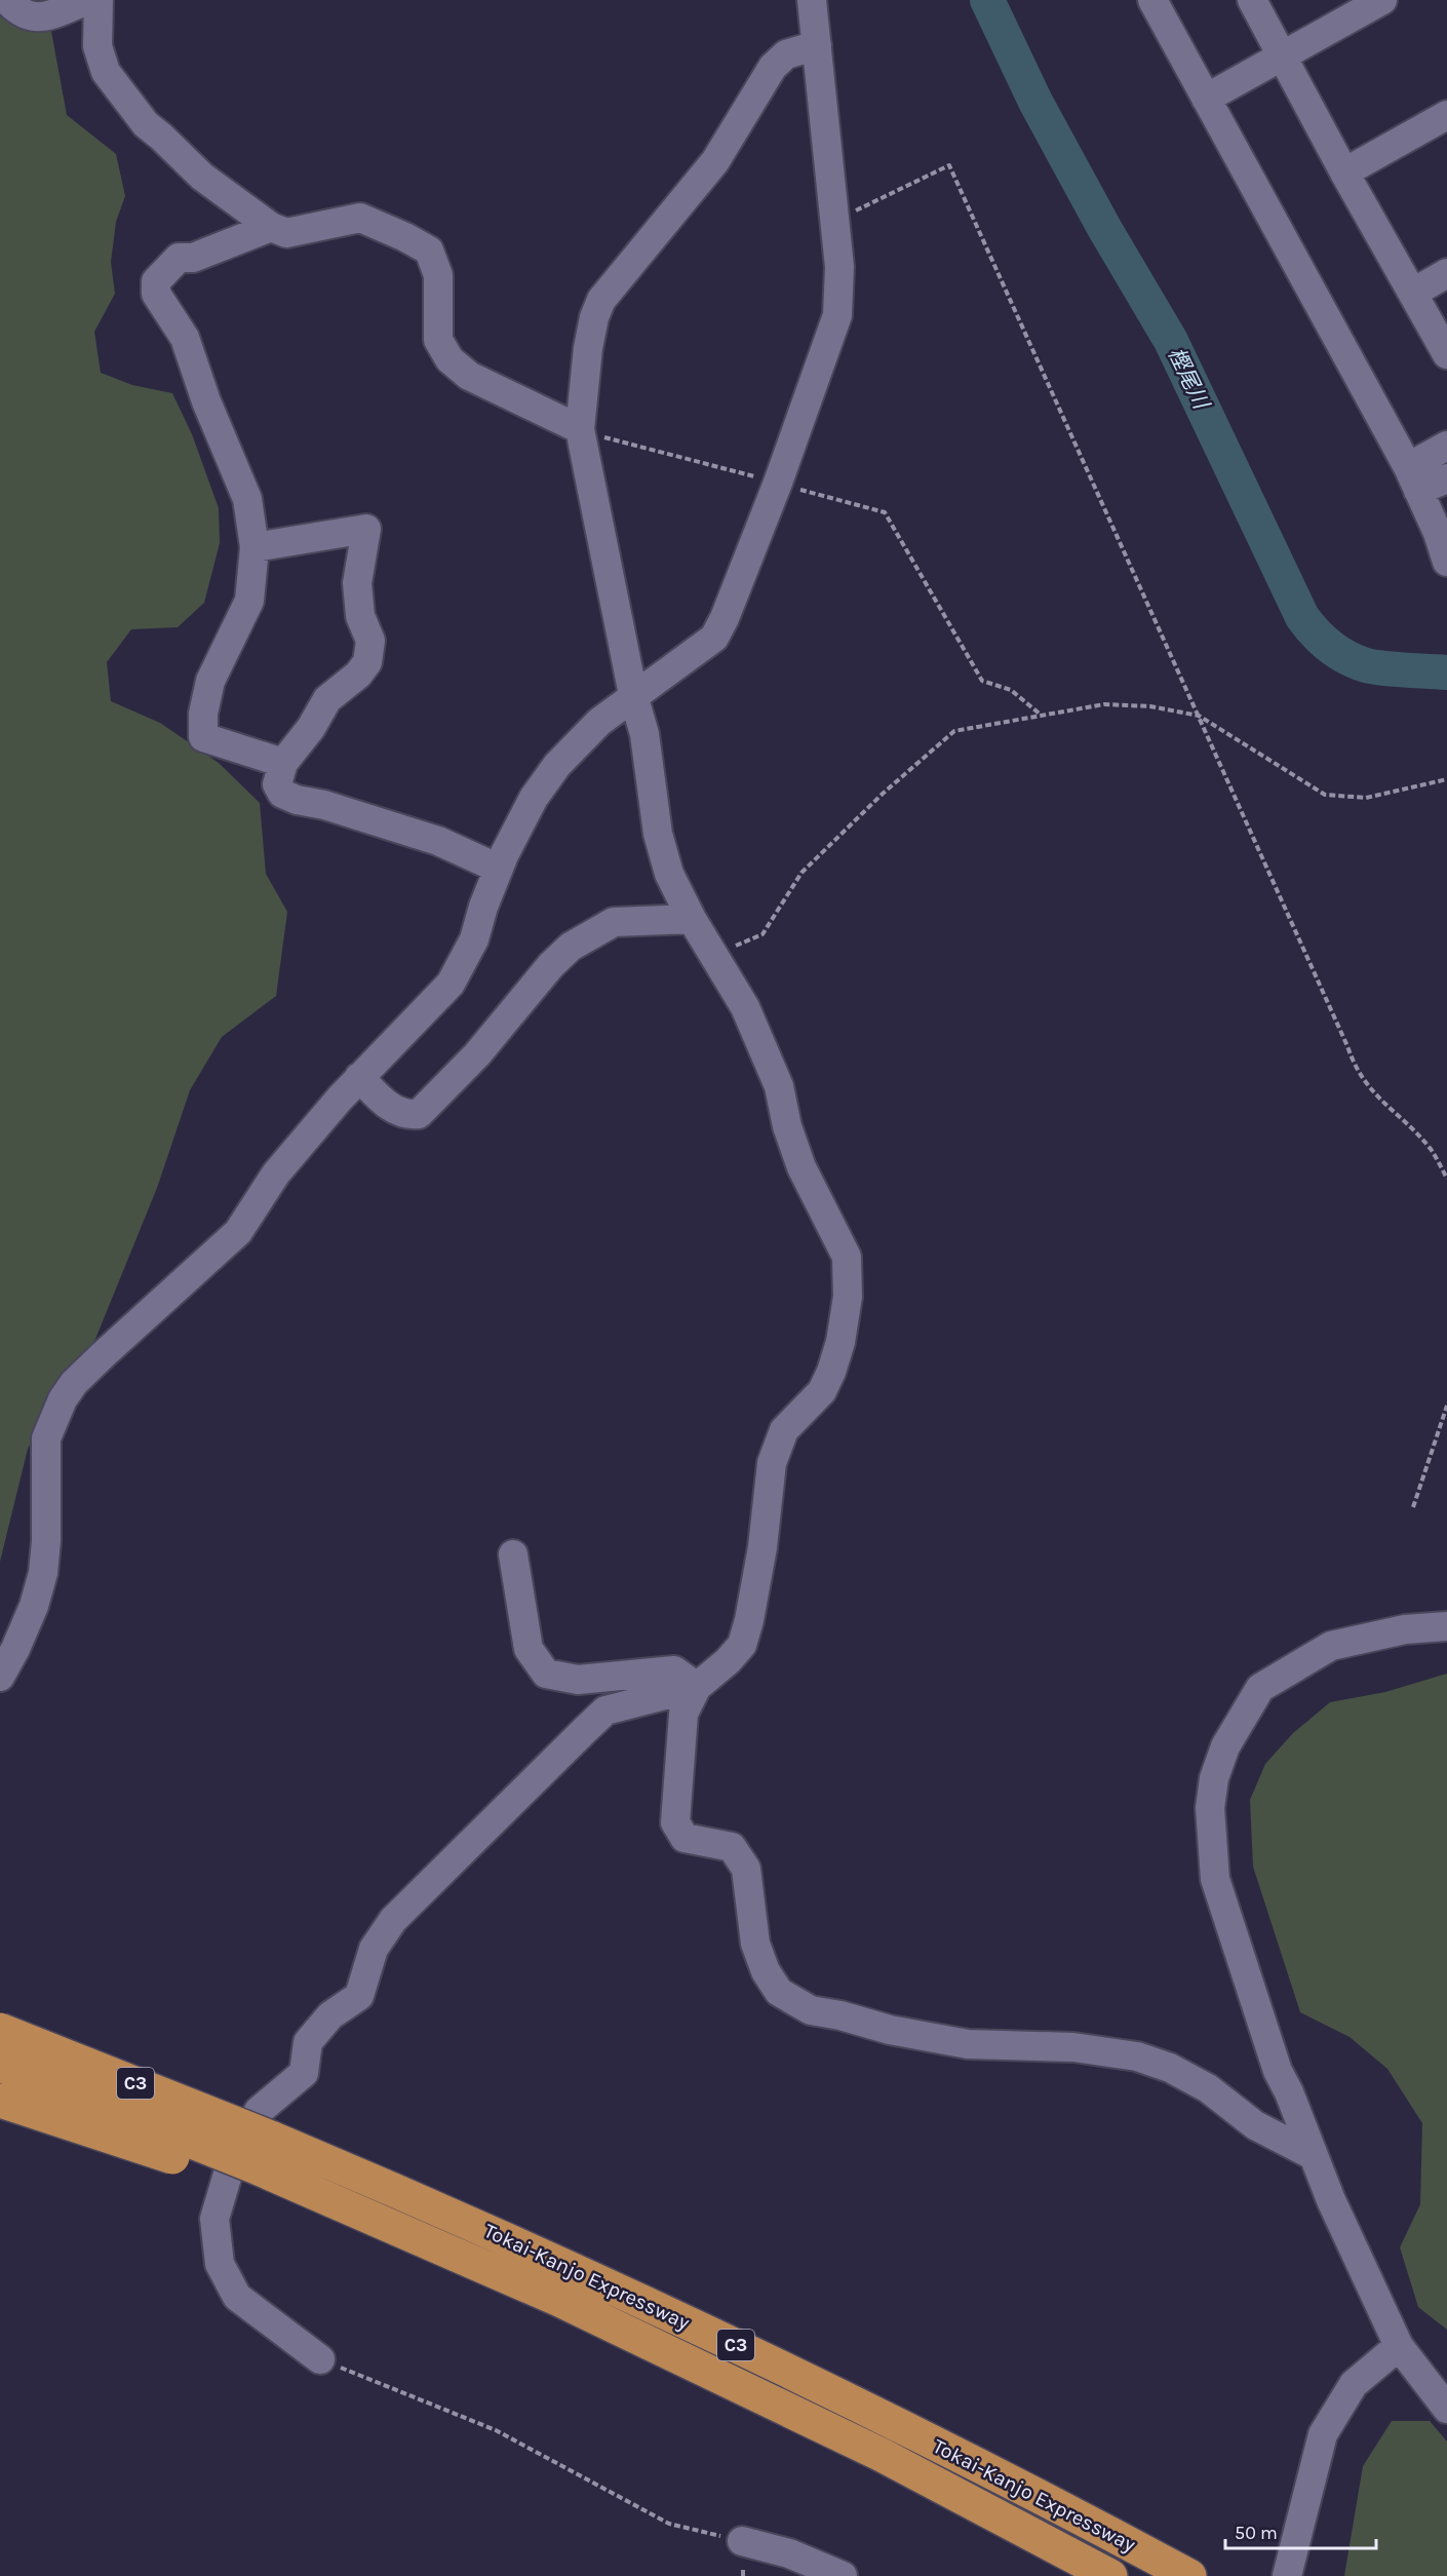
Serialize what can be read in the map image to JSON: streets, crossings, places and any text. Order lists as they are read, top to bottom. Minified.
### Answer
{"streets":{"highway":["C3","Tokai-Kanjo Expressway"]},"water":["樫尾川"],"scale_bar":"50 m"}
